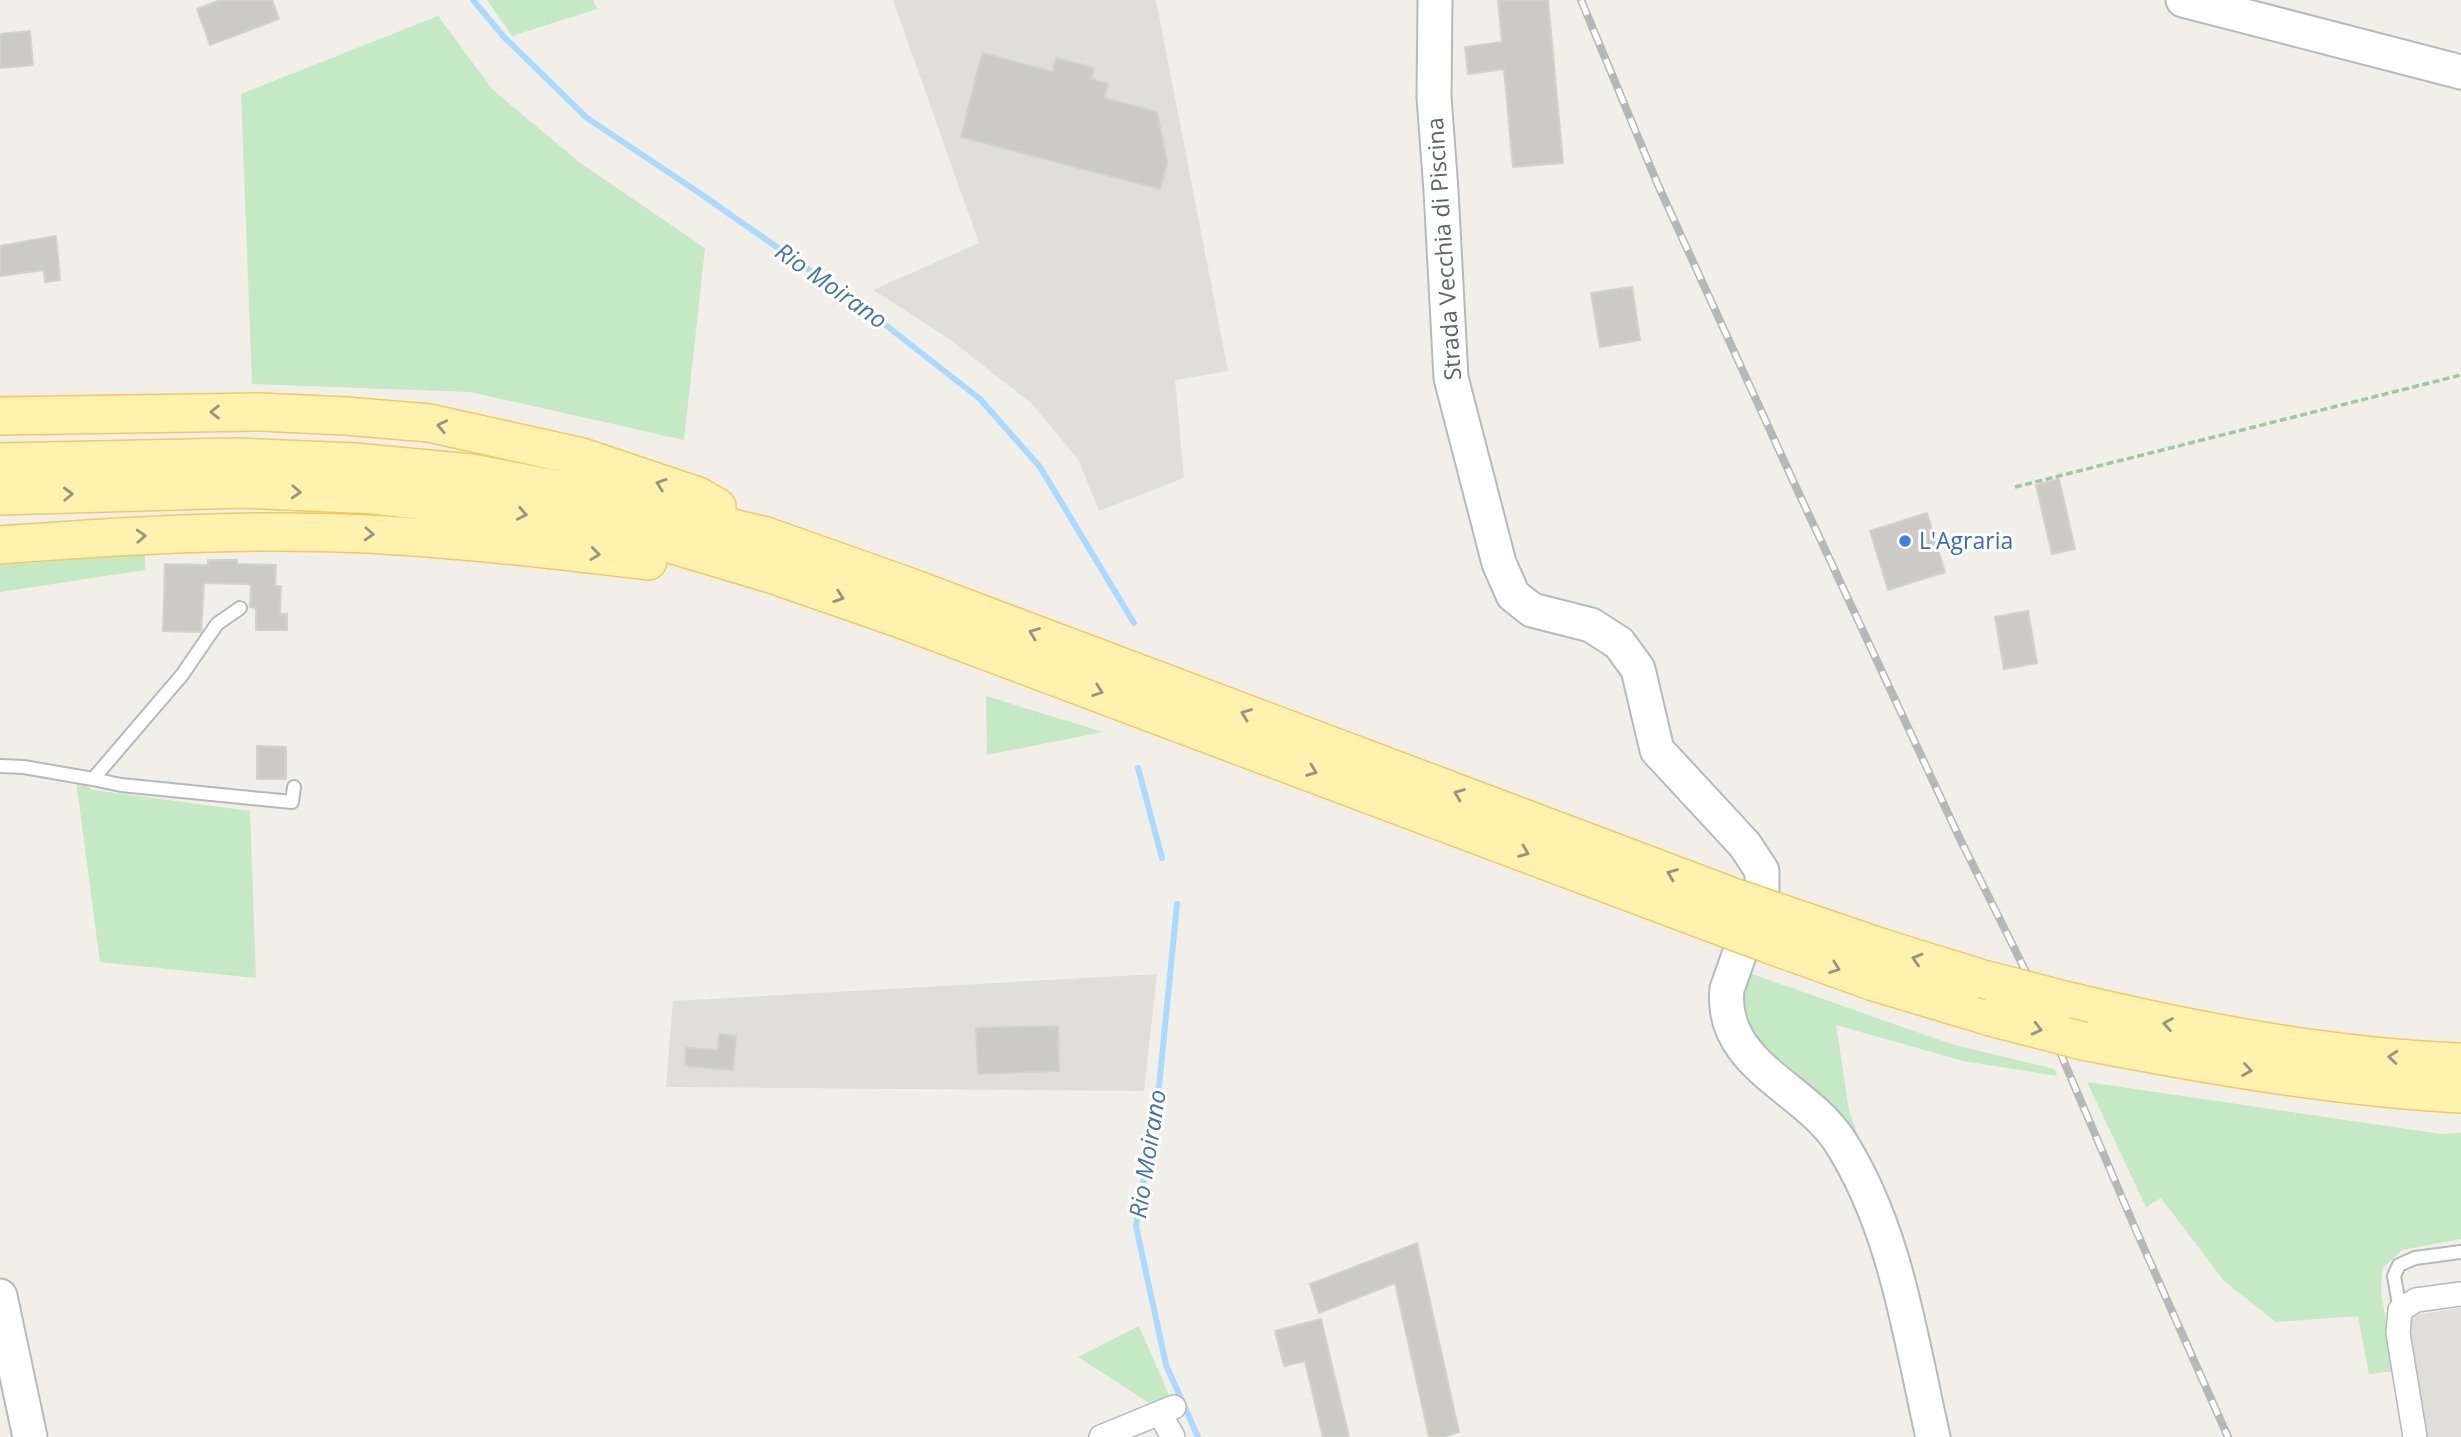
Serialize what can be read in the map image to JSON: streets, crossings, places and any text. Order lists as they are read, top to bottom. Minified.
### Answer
{"streets":{"street":["Strada Vecchia di Piscina"]},"water":["Rio Moirano"],"places":["L'Agraria"]}
